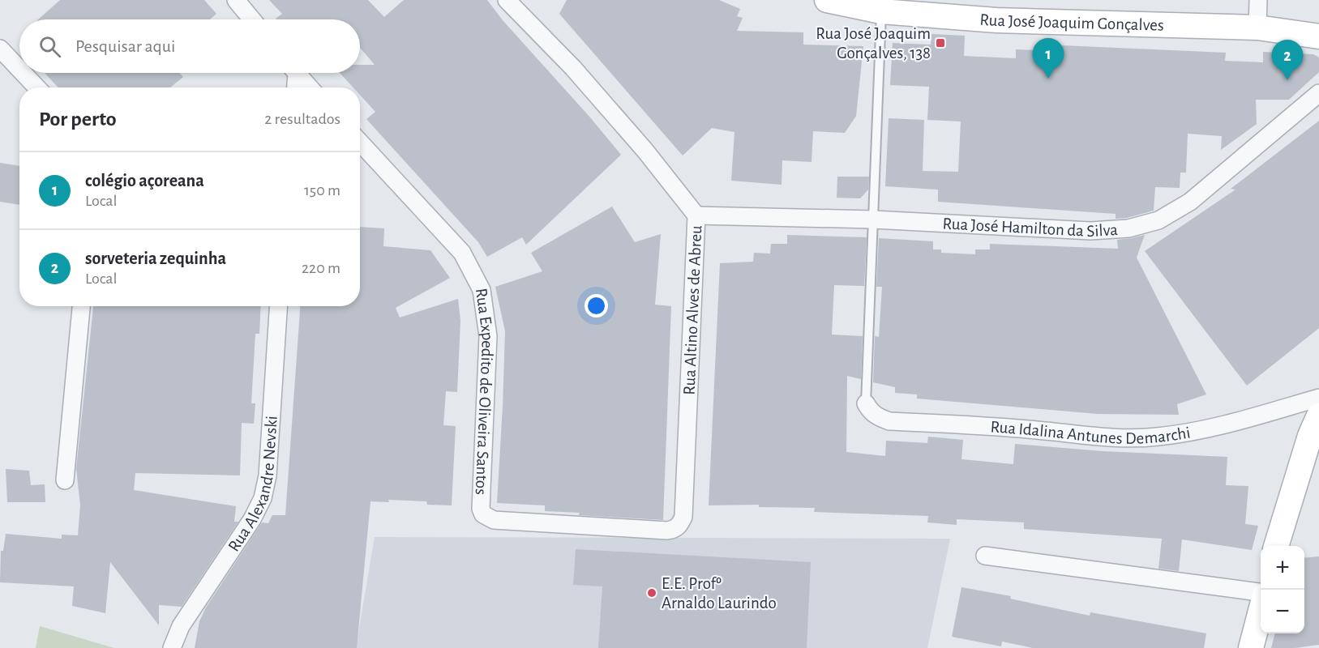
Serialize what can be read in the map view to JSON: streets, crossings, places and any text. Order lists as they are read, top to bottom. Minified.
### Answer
{"streets":{"street":["Rua José Joaquim Gonçalves","Rua José Hamilton da Silva","Rua Altino Alves de Abreu","Rua Expedito de Oliveira Santos","Rua Idalina Antunes Demarchi","Rua Alexandre Nevski"]},"crossings":[["Rua José Hamilton da Silva","Rua Altino Alves de Abreu"],["Rua Altino Alves de Abreu","Rua Expedito de Oliveira Santos"]],"places":{"transit":["Rua José Joaquim Gonçalves, 138"],"other":["E.E. Profº Arnaldo Laurindo"]},"page":{"search":"Pesquisar aqui","pins":["1","2"],"heading":["Por perto","2 resultados"],"list":[{"mark":"1","name":"colégio açoreana","note":"Local","value":"150 m"},{"mark":"2","name":"sorveteria zequinha","note":"Local","value":"220 m"}],"map_buttons":["+","−"]}}
